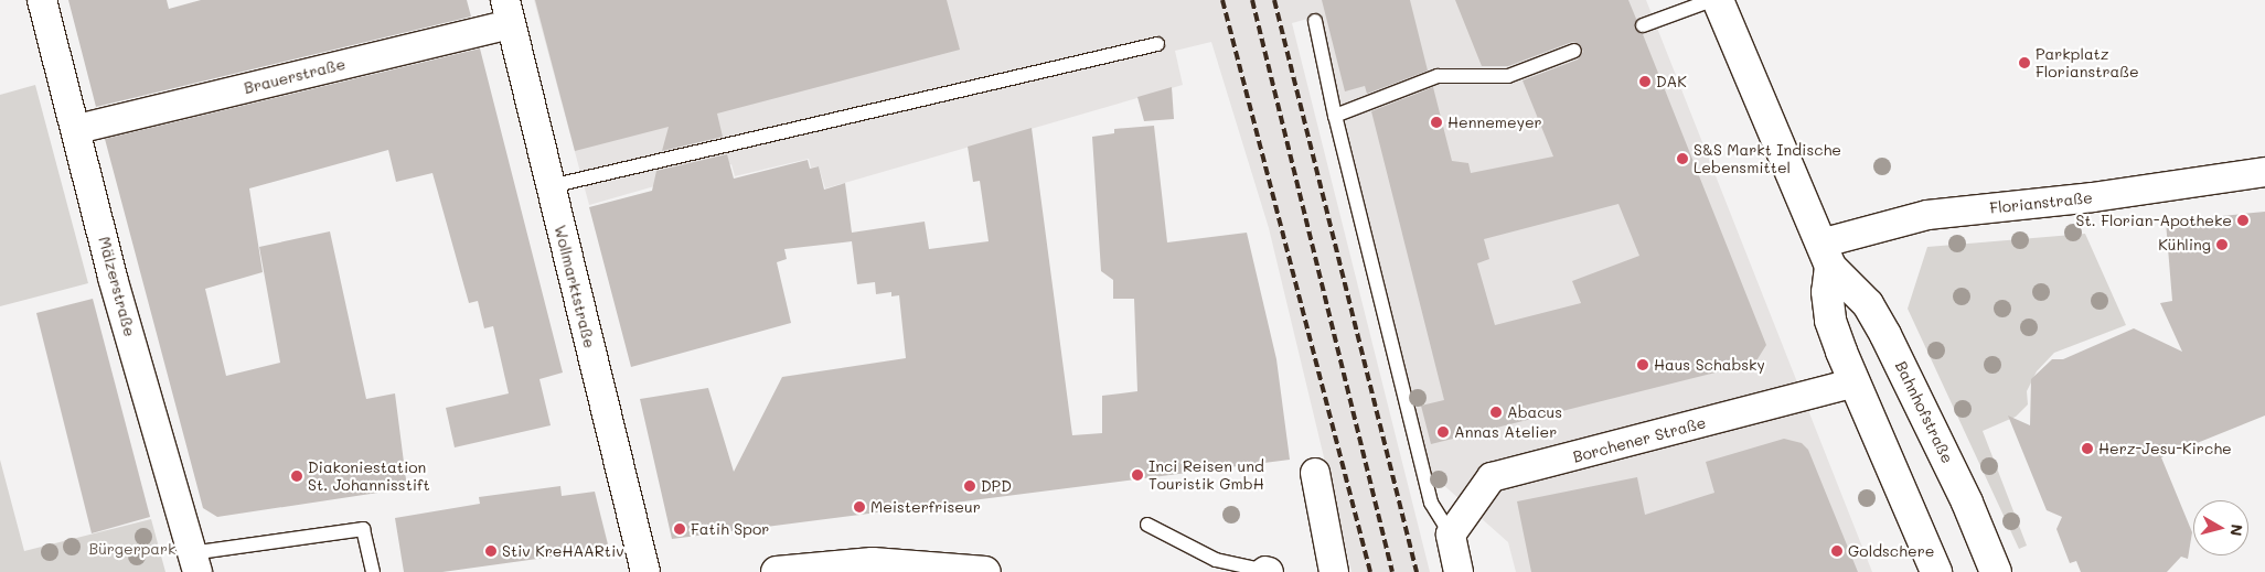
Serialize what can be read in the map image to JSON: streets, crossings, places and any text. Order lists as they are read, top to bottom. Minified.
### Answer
{"streets":{"main road":["Bahnhofstraße"],"street":["Brauerstraße","Florianstraße","Mälzerstraße","Wollmarktstraße","Borchener Straße"]},"crossings":[["Brauerstraße","Mälzerstraße"],["Brauerstraße","Wollmarktstraße"],["Florianstraße","Bahnhofstraße"],["Bahnhofstraße","Borchener Straße"]],"parks":["Bürgerpark"],"places":["Parkplatz Florianstraße","DAK","Hennemeyer","S&S Markt Indische Lebensmittel","St. Florian-Apotheke","Kühling","Haus Schabsky","Abacus","Annas Atelier","Herz-Jesu-Kirche","Inci Reisen und Touristik GmbH","Diakoniestation St. Johannisstift","DPD","Meisterfriseur","Fatih Spor","Stiv KreHAARtiv","Goldschere"],"north":"right"}
